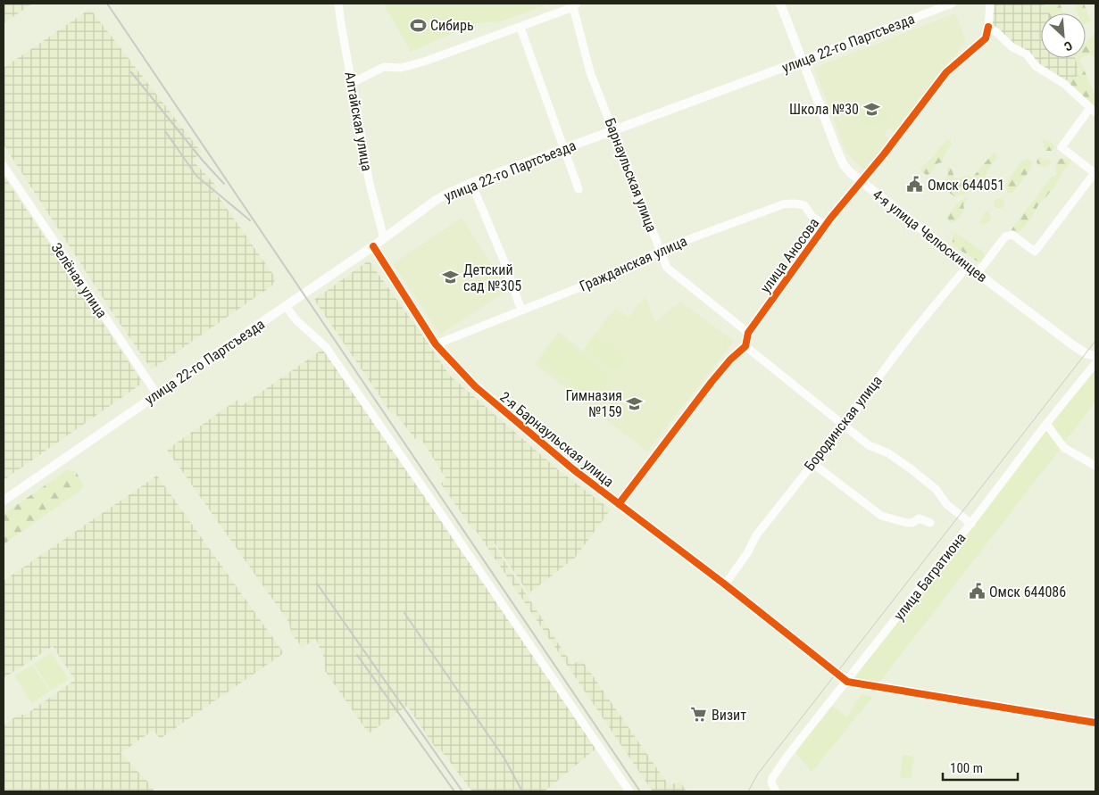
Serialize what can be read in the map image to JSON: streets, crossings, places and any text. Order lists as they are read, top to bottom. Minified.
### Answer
{"streets":{"main road":["улица 22-го Партсъезда","4-я улица Челюскинцев"],"street":["Алтайская улица","Барнаульская улица","улица Аносова","Гражданская улица","Зелёная улица","Бородинская улица","2-я Барнаульская улица","улица Багратиона"]},"crossings":[["улица 22-го Партсъезда","Алтайская улица"],["улица 22-го Партсъезда","Барнаульская улица"],["улица 22-го Партсъезда","4-я улица Челюскинцев"],["улица 22-го Партсъезда","Зелёная улица"],["улица 22-го Партсъезда","2-я Барнаульская улица"],["Барнаульская улица","улица Аносова"],["Барнаульская улица","Гражданская улица"],["4-я улица Челюскинцев","улица Аносова"],["4-я улица Челюскинцев","Бородинская улица"],["улица Аносова","Гражданская улица"],["Гражданская улица","2-я Барнаульская улица"],["Бородинская улица","2-я Барнаульская улица"],["2-я Барнаульская улица","улица Багратиона"]],"places":{"sports":["Сибирь"],"school or university":["Школа №30","Детский сад №305","Гимназия №159"],"public building":["Омск 644051","Омск 644086"],"supermarket":["Визит"]},"scale_bar":"100 m","north":"bottom right"}
